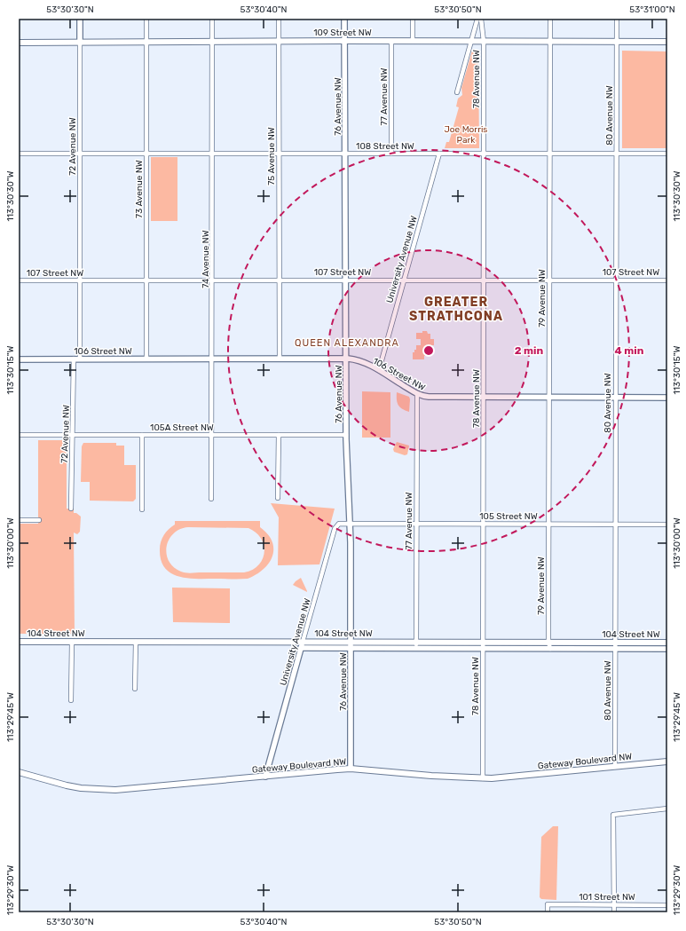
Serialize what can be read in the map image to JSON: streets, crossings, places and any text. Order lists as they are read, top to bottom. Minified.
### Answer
{"streets":{"main road":["109 Street NW","104 Street NW","Gateway Boulevard NW"],"street":["78 Avenue NW","77 Avenue NW","76 Avenue NW","80 Avenue NW","108 Street NW","72 Avenue NW","75 Avenue NW","73 Avenue NW","74 Avenue NW","University Avenue NW","107 Street NW","79 Avenue NW","106 Street NW","105A Street NW","105 Street NW","101 Street NW"]},"crossings":[["109 Street NW","78 Avenue NW"],["109 Street NW","77 Avenue NW"],["109 Street NW","76 Avenue NW"],["109 Street NW","80 Avenue NW"],["109 Street NW","72 Avenue NW"],["109 Street NW","75 Avenue NW"],["109 Street NW","73 Avenue NW"],["109 Street NW","74 Avenue NW"],["109 Street NW","79 Avenue NW"],["78 Avenue NW","108 Street NW"],["78 Avenue NW","107 Street NW"],["78 Avenue NW","106 Street NW"],["78 Avenue NW","105 Street NW"],["78 Avenue NW","104 Street NW"],["78 Avenue NW","Gateway Boulevard NW"],["77 Avenue NW","108 Street NW"],["77 Avenue NW","106 Street NW"],["77 Avenue NW","105 Street NW"],["77 Avenue NW","104 Street NW"],["76 Avenue NW","108 Street NW"],["76 Avenue NW","University Avenue NW"],["76 Avenue NW","107 Street NW"],["76 Avenue NW","106 Street NW"],["76 Avenue NW","105A Street NW"],["76 Avenue NW","105 Street NW"],["76 Avenue NW","104 Street NW"],["76 Avenue NW","Gateway Boulevard NW"],["80 Avenue NW","108 Street NW"],["80 Avenue NW","107 Street NW"],["80 Avenue NW","106 Street NW"],["80 Avenue NW","105 Street NW"],["80 Avenue NW","104 Street NW"],["80 Avenue NW","Gateway Boulevard NW"],["108 Street NW","72 Avenue NW"],["108 Street NW","75 Avenue NW"],["108 Street NW","73 Avenue NW"],["108 Street NW","74 Avenue NW"],["108 Street NW","University Avenue NW"],["108 Street NW","79 Avenue NW"],["72 Avenue NW","107 Street NW"],["72 Avenue NW","106 Street NW"],["72 Avenue NW","105A Street NW"],["75 Avenue NW","107 Street NW"],["75 Avenue NW","106 Street NW"],["73 Avenue NW","107 Street NW"],["73 Avenue NW","106 Street NW"],["74 Avenue NW","107 Street NW"],["74 Avenue NW","106 Street NW"],["74 Avenue NW","105A Street NW"],["University Avenue NW","107 Street NW"],["University Avenue NW","106 Street NW"],["University Avenue NW","105 Street NW"],["University Avenue NW","104 Street NW"],["University Avenue NW","Gateway Boulevard NW"],["107 Street NW","79 Avenue NW"],["79 Avenue NW","106 Street NW"],["79 Avenue NW","105 Street NW"],["79 Avenue NW","104 Street NW"]],"districts":["GREATER STRATHCONA","QUEEN ALEXANDRA"],"parks":["Joe Morris Park"],"coordinates":["53°30'30\"N","53°30'40\"N","53°30'50\"N","53°31'00\"N","113°30'30\"W","113°30'15\"W","113°30'00\"W","113°29'45\"W","113°29'30\"W"],"rings":["2 min","4 min"]}
